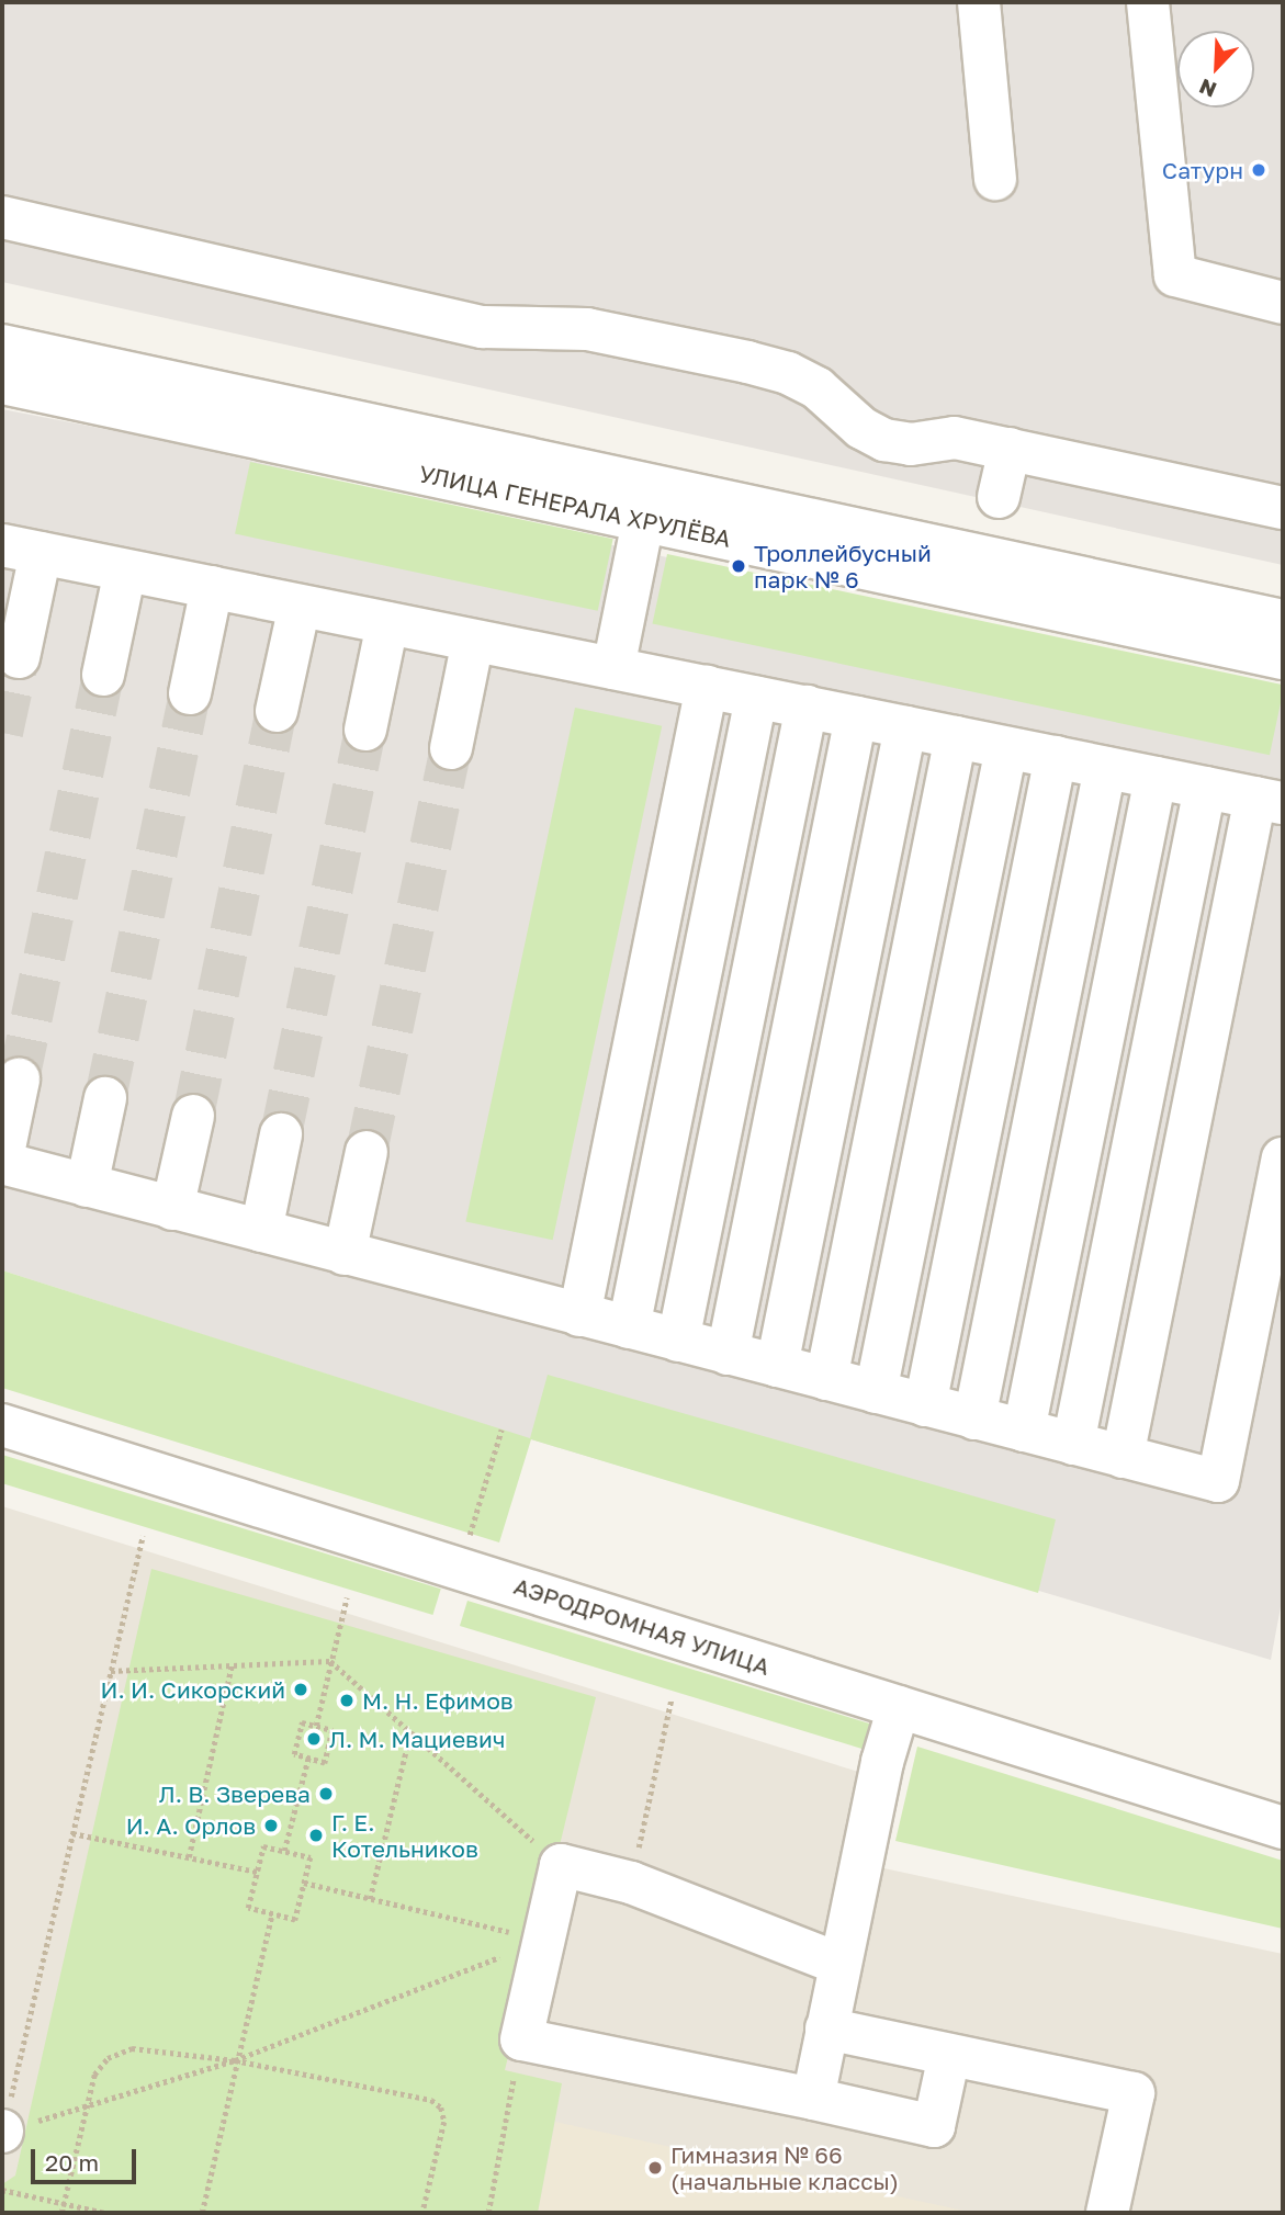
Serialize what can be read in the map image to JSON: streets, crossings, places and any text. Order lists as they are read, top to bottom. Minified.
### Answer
{"streets":{"street":["УЛИЦА ГЕНЕРАЛА ХРУЛЁВА","АЭРОДРОМНАЯ УЛИЦА"]},"places":["Сатурн","Троллейбусный парк № 6","И. И. Сикорский","М. Н. Ефимов","Л. М. Мациевич","Л. В. Зверева","И. А. Орлов","Г. Е. Котельников","Гимназия № 66 (начальные классы)"],"scale_bar":"20 m","north":"bottom left"}
